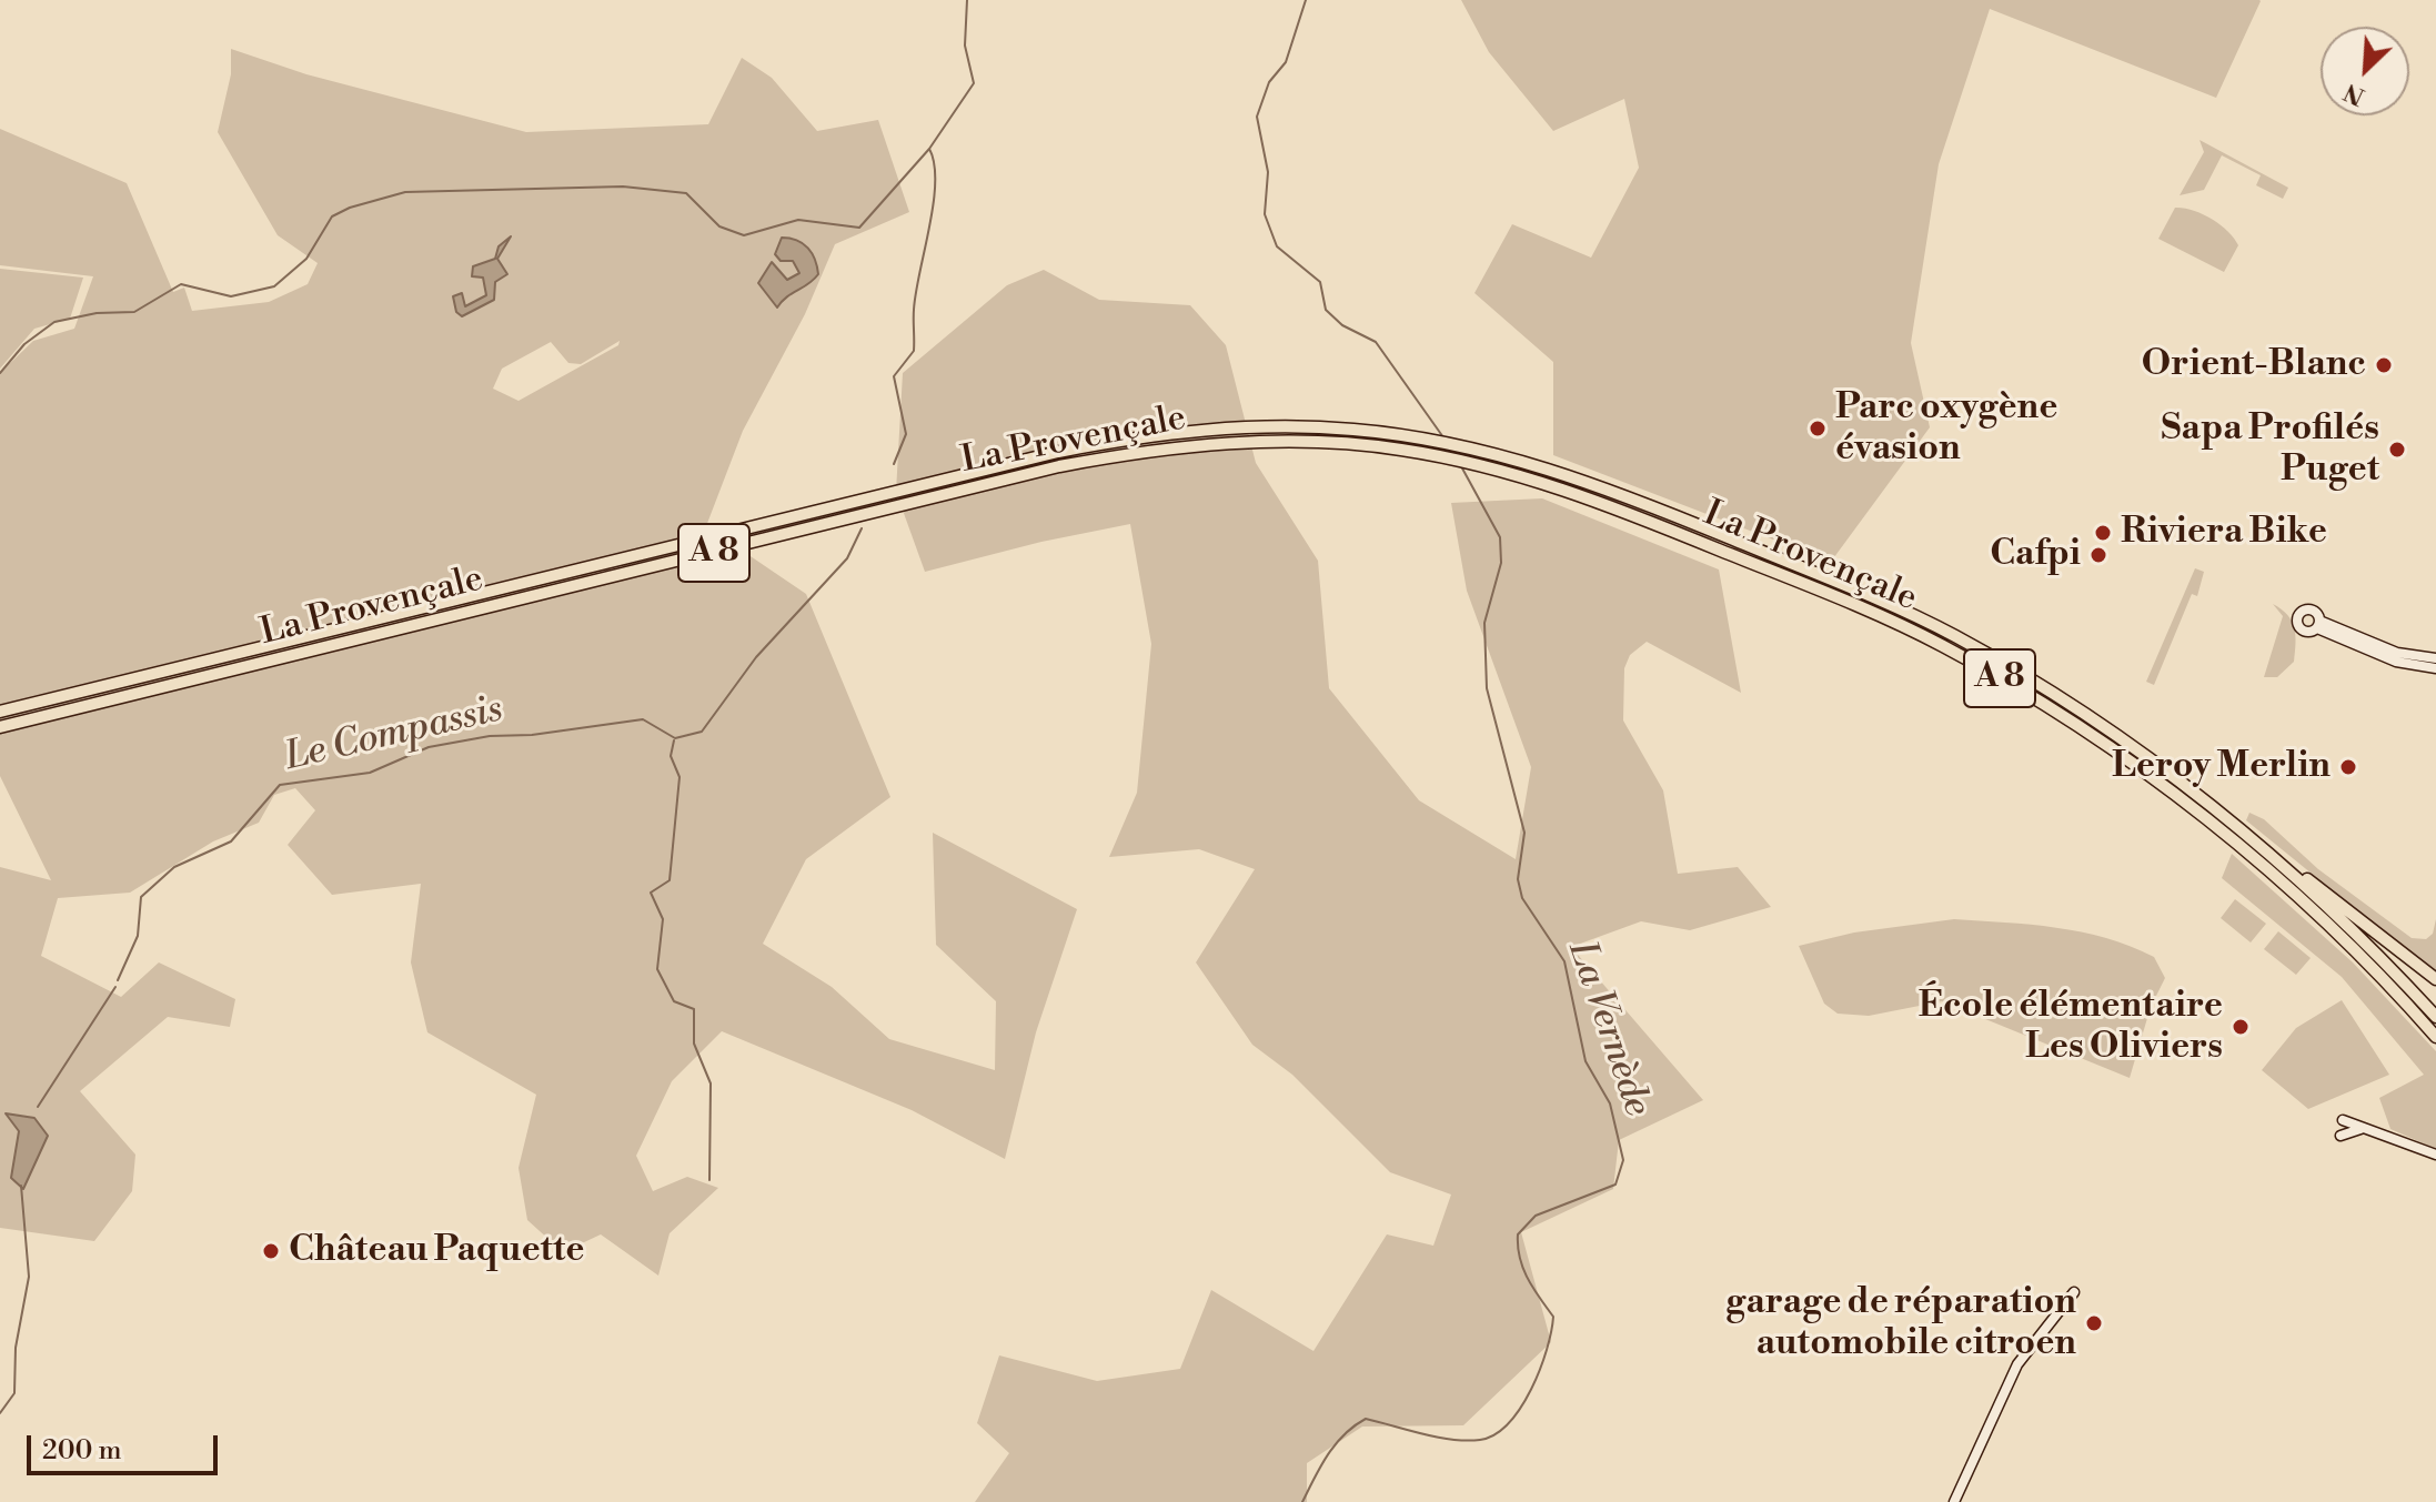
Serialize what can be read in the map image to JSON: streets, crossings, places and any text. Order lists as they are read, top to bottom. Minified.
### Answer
{"streets":{"highway":["La Provençale","A 8"]},"water":["Le Compassis","La Vernède"],"places":["Orient-Blanc","Parc oxygène évasion","Sapa Profilés Puget","Riviera Bike","Cafpi","Leroy Merlin","École élémentaire Les Oliviers","Château Paquette","garage de réparation automobile citroen"],"scale_bar":"200 m","north":"bottom left"}
